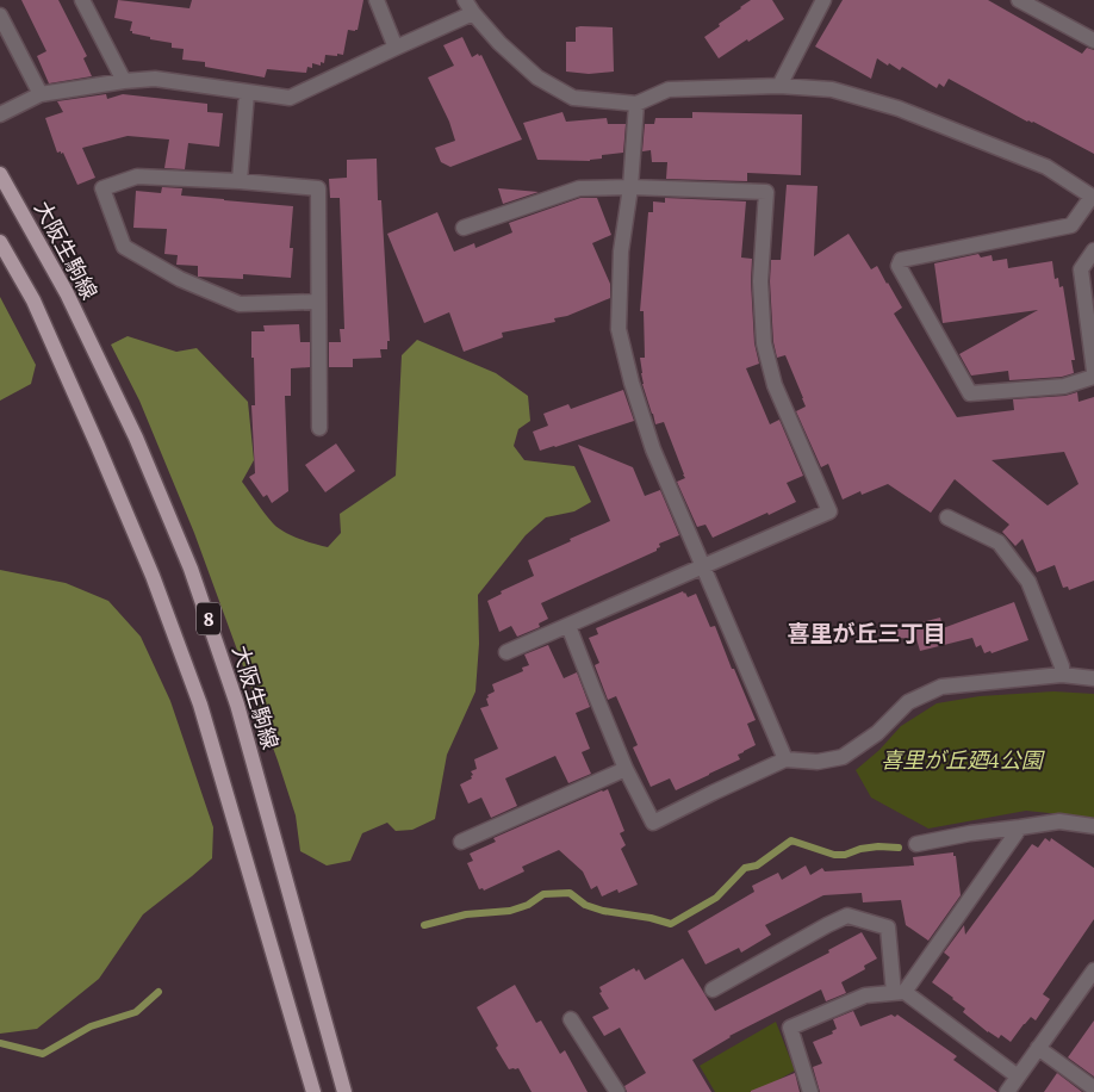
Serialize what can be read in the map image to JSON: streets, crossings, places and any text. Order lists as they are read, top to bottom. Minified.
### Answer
{"streets":{"main road":["大阪生駒線","8"]},"districts":["喜里が丘三丁目"],"parks":["喜里が丘廼4公園"]}
